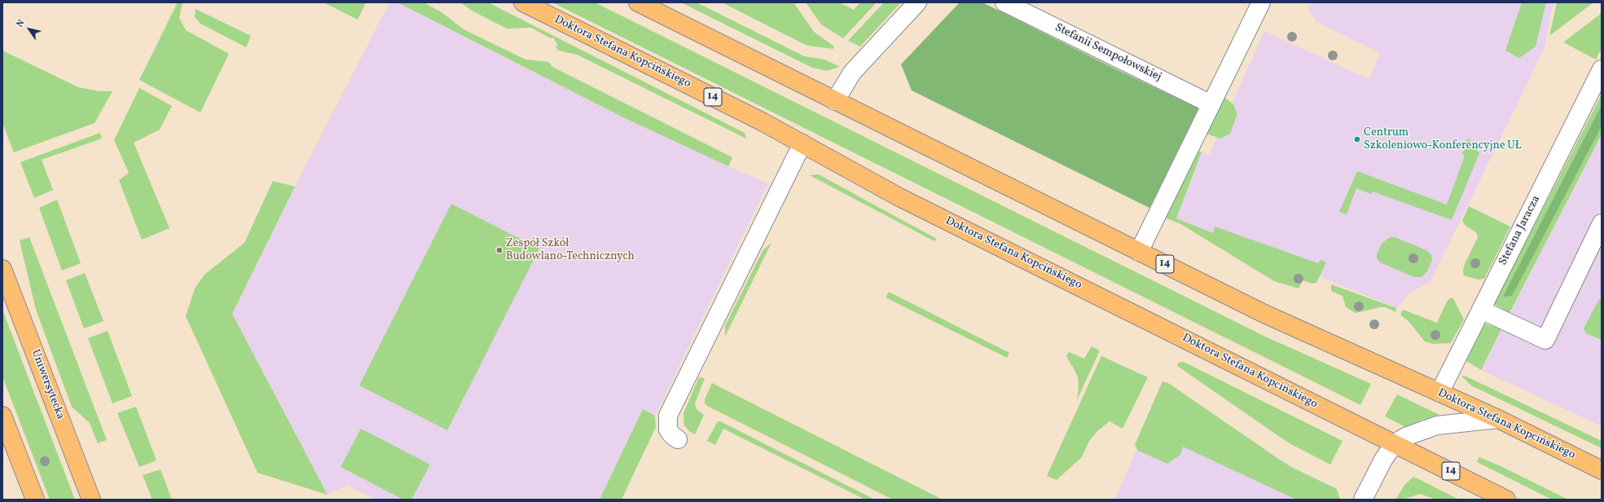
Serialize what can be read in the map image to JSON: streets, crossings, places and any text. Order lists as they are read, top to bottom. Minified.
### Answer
{"streets":{"main road":["Doktora Stefana Kopcińskiego","14","Uniwersytecka"],"street":["Stefanii Sempołowskiej","Stefana Jaracza"]},"crossings":[["Doktora Stefana Kopcińskiego","Stefana Jaracza"]],"places":["Centrum Szkoleniowo-Konferencyjne UŁ","Zespół Szkół Budowlano-Technicznych"],"north":"top left"}
